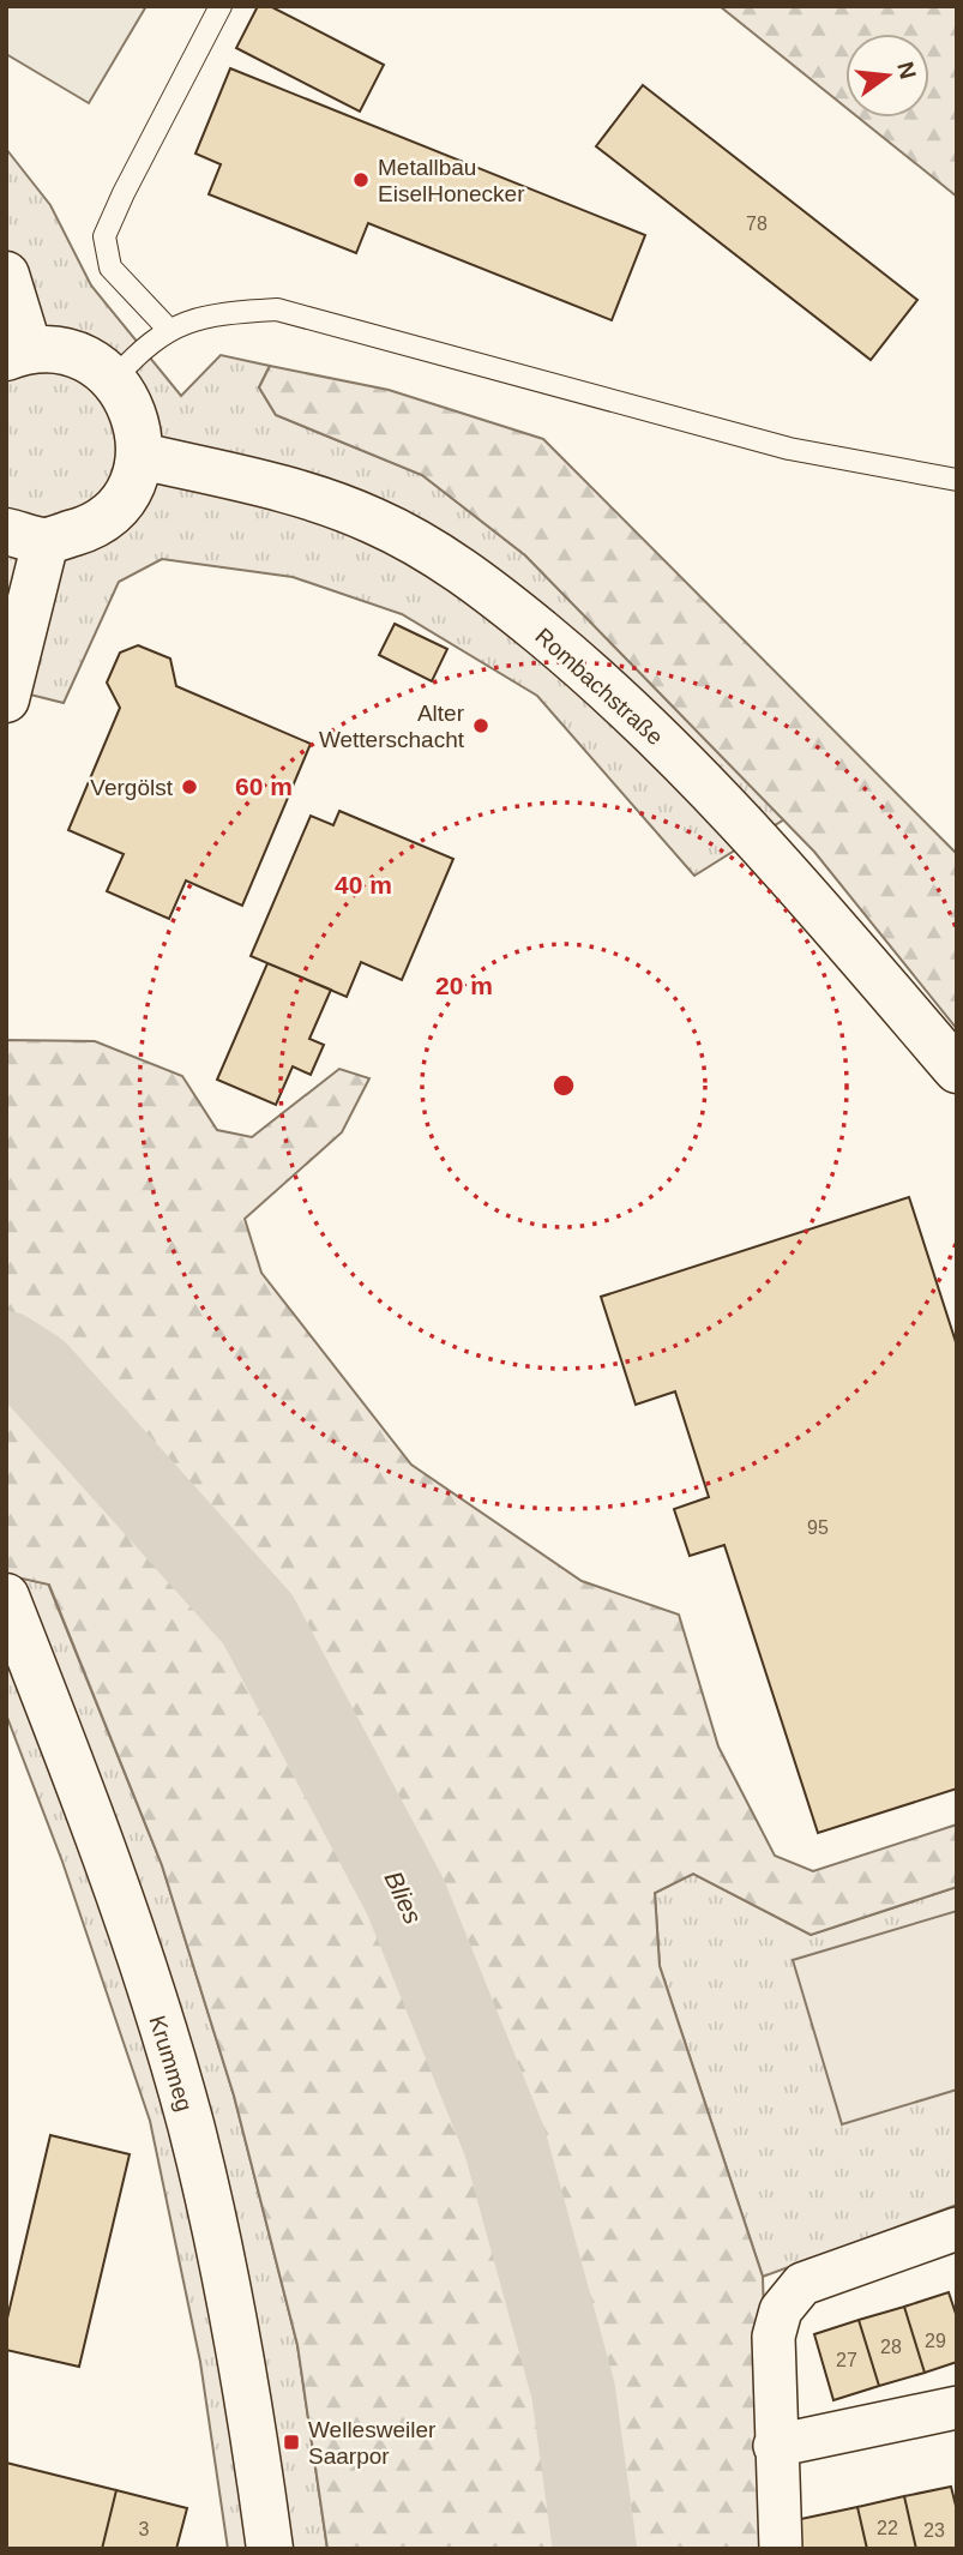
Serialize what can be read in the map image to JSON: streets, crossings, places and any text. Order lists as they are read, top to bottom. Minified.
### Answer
{"streets":{"main road":["Rombachstraße","Krummeg"]},"water":["Blies"],"places":{"other":["Metallbau EiselHonecker","Alter Wetterschacht","Vergölst"],"transit":["Wellesweiler Saarpor"]},"house_numbers":["78","95","29","28","27","22","3","23"],"north":"right","rings":["60 m","40 m","20 m"]}
